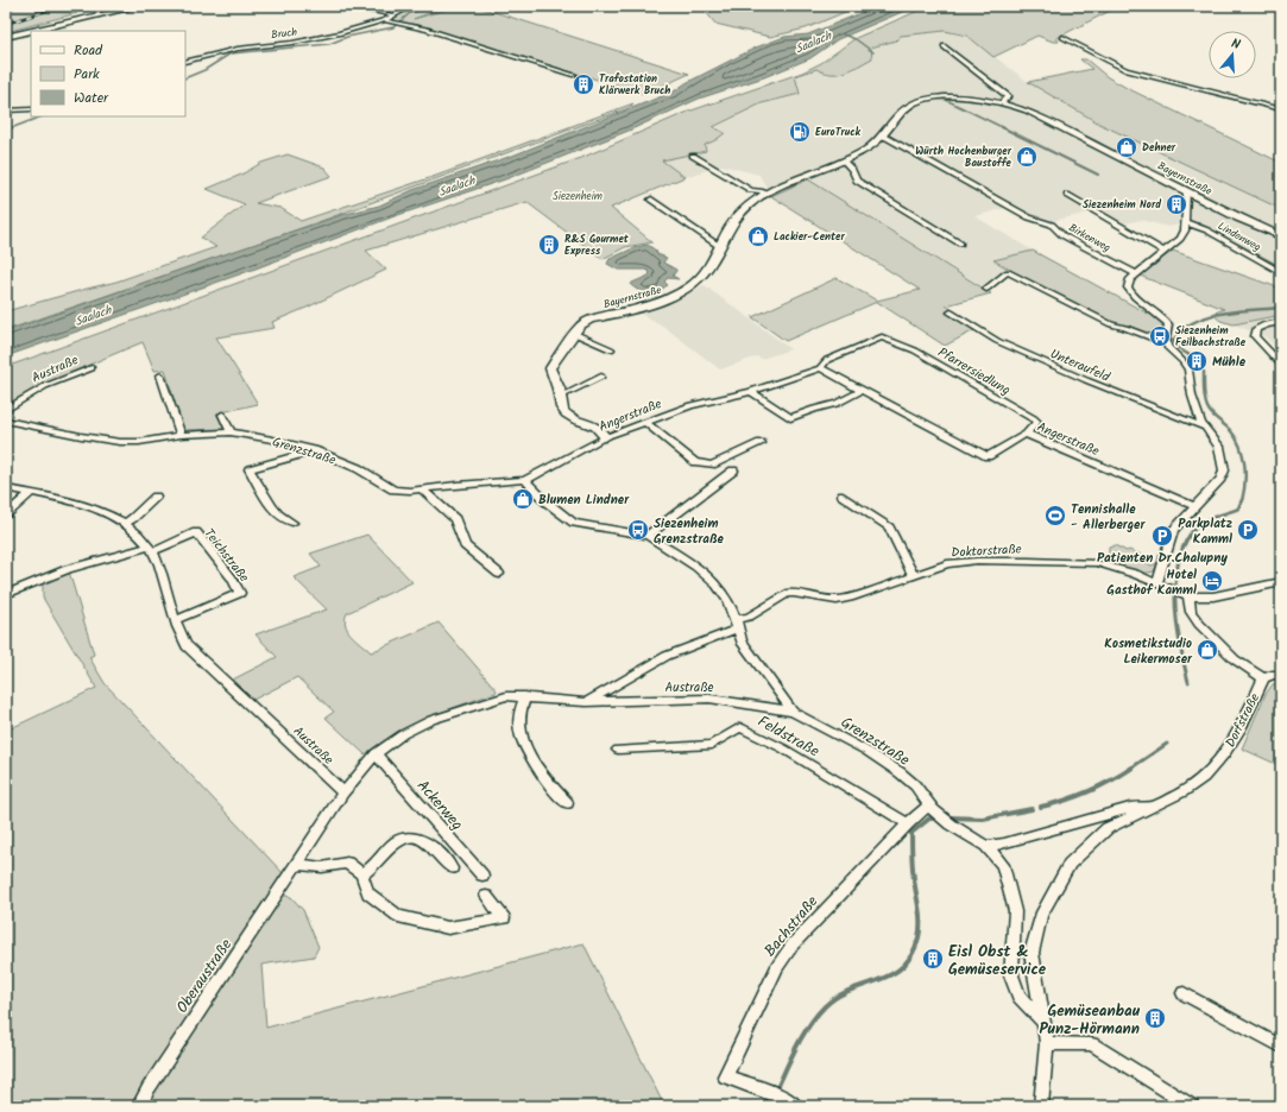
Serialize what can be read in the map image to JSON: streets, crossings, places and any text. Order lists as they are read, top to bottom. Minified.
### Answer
{"streets":{"street":["Bruch","Bayernstraße","Lindenweg","Birkenweg","Unteraufeld","Austraße","Pfarrersiedlung","Angerstraße","Grenzstraße","Doktorstraße","Teichstraße","Dorfstraße","Feldstraße","Ackerweg","Bachstraße","Oberaustraße"]},"crossings":[["Bayernstraße","Birkenweg"],["Austraße","Grenzstraße"],["Austraße","Doktorstraße"],["Austraße","Teichstraße"],["Austraße","Ackerweg"],["Austraße","Oberaustraße"],["Pfarrersiedlung","Angerstraße"],["Angerstraße","Grenzstraße"],["Grenzstraße","Doktorstraße"],["Grenzstraße","Dorfstraße"],["Grenzstraße","Bachstraße"],["Feldstraße","Bachstraße"]],"water":["Saalach"],"parks":["Siezenheim"],"places":{"building":["Trafostation Klärwerk Bruch","Siezenheim Nord","R&S Gourmet Express","Mühle","Eisl Obst & Gemüseservice","Gemüseanbau Punz-Hörmann"],"fuel station":["EuroTruck"],"shop":["Dehner","Würth Hochenburger Baustoffe","Lackier-Center","Blumen Lindner","Kosmetikstudio Leikermoser"],"bus stop":["Siezenheim Feilbachstraße","Siezenheim Grenzstraße"],"sports":["Tennishalle - Allerberger"],"parking":["Parkplatz Kamml","Patienten Dr.Chalupny"],"hotel":["Hotel Gasthof Kamml"]},"legend":["Road","Park","Water"],"north":"top"}
